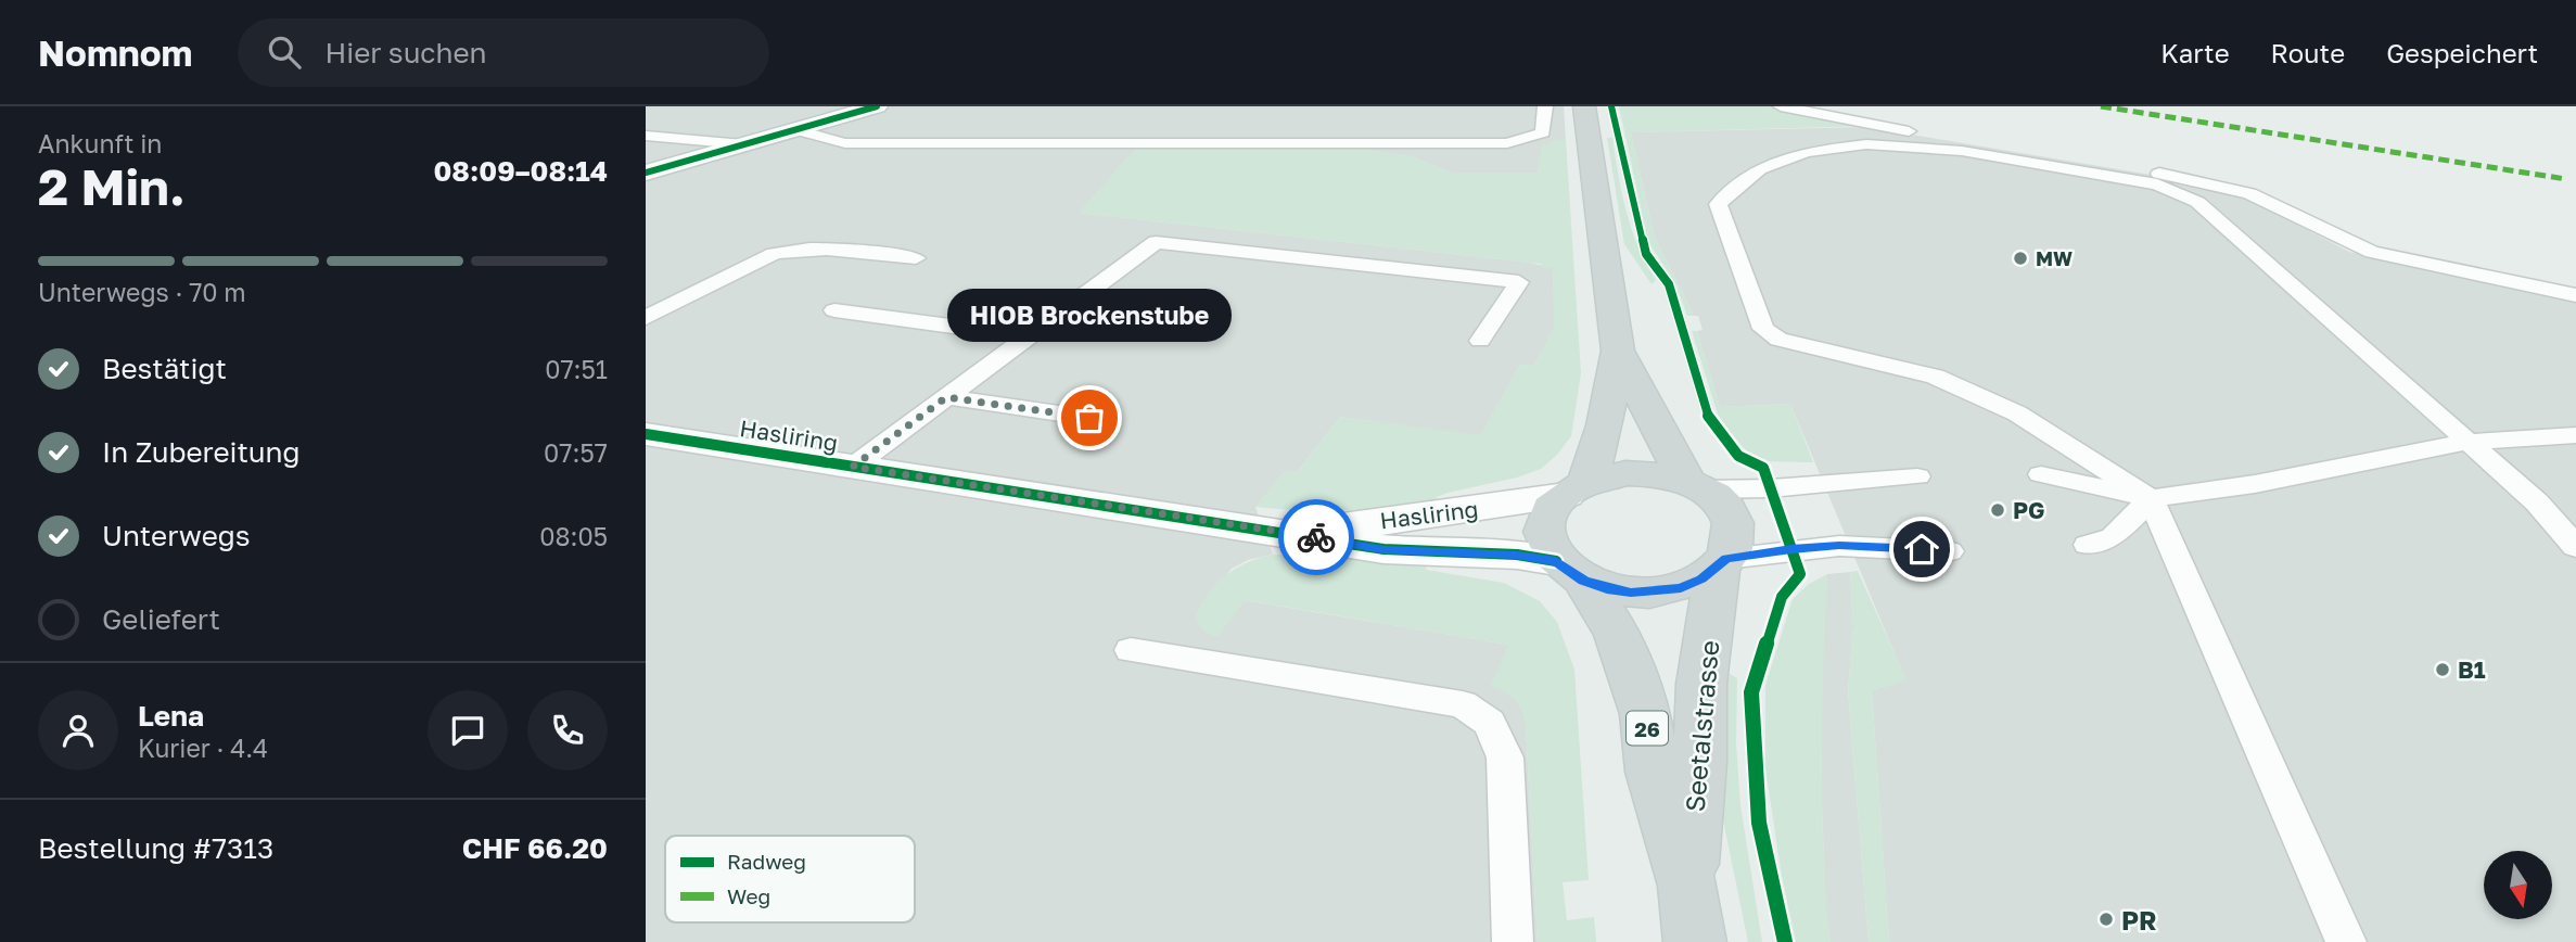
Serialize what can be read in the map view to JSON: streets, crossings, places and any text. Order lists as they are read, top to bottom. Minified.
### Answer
{"streets":{"main road":["Seetalstrasse","26"],"street":["Hasliring"]},"crossings":[["Hasliring","Seetalstrasse"]],"places":["MW","HIOB Brockenstube","PG","B1","PR"],"legend":["Radweg","Weg"],"north":"bottom","page":{"header":"Nomnom","search":"Hier suchen","nav":["Karte","Route","Gespeichert"],"heading":["2 Min.","Ankunft in","08:09–08:14"],"panel":["Lena","Kurier · 4.4","Bestellung #7313","CHF 66.20"],"bar":"Unterwegs · 70 m","bubble":"HIOB Brockenstube","list":[["Bestätigt","07:51"],["In Zubereitung","07:57"],["Unterwegs","08:05"],"Geliefert"]}}
